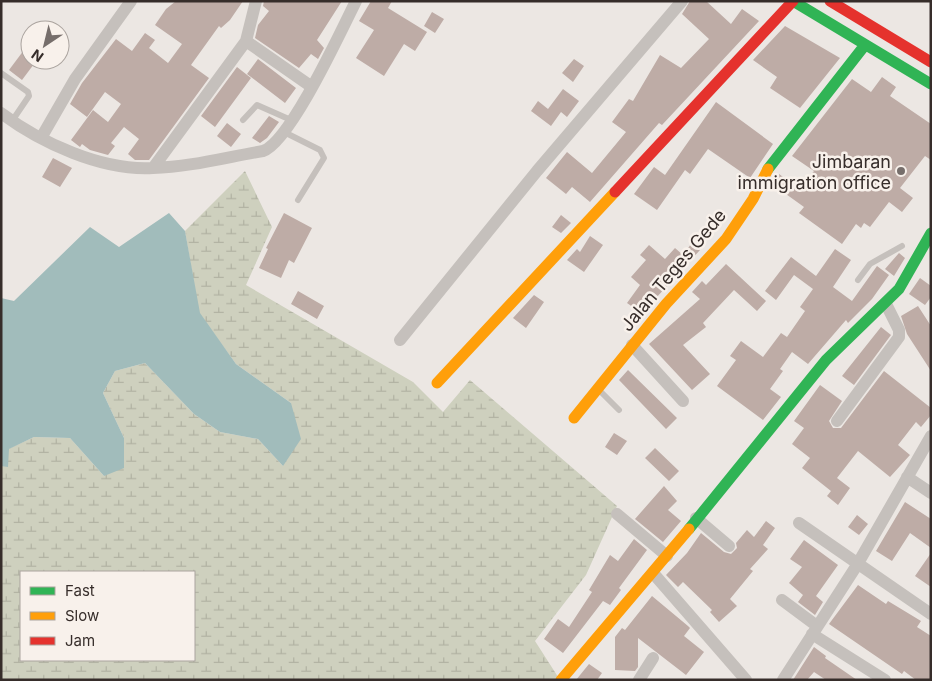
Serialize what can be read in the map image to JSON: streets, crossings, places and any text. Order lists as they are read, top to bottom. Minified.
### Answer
{"streets":{"main road":["Jalan Teges Gede"]},"places":["Jimbaran immigration office"],"legend":["Fast","Slow","Jam"],"north":"bottom left"}
